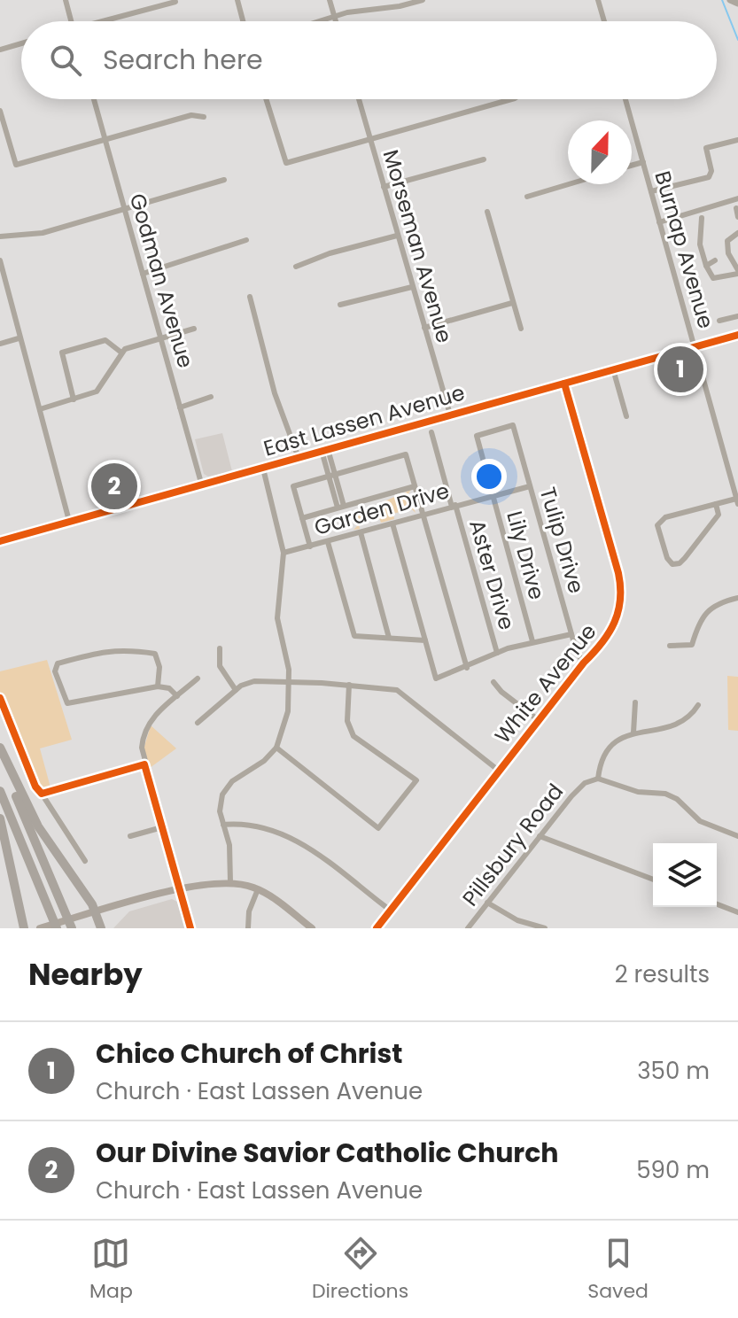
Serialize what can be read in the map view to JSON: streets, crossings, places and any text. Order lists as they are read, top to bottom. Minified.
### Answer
{"streets":{"street":["Morseman Avenue","Burnap Avenue","Godman Avenue","East Lassen Avenue","Garden Drive","Tulip Drive","Lily Drive","Aster Drive","White Avenue","Pillsbury Road"]},"crossings":[["Morseman Avenue","East Lassen Avenue"],["Burnap Avenue","East Lassen Avenue"],["Godman Avenue","East Lassen Avenue"],["East Lassen Avenue","White Avenue"],["Garden Drive","Tulip Drive"],["Garden Drive","Lily Drive"],["Garden Drive","Aster Drive"],["Tulip Drive","Lily Drive"],["Tulip Drive","White Avenue"]],"north":"top","page":{"search":"Search here","pins":["1","2"],"heading":["Nearby","2 results"],"list":[{"mark":"1","name":"Chico Church of Christ","note":"Church · East Lassen Avenue","value":"350 m"},{"mark":"2","name":"Our Divine Savior Catholic Church","note":"Church · East Lassen Avenue","value":"590 m"}],"nav":["Map","Directions","Saved"]}}
